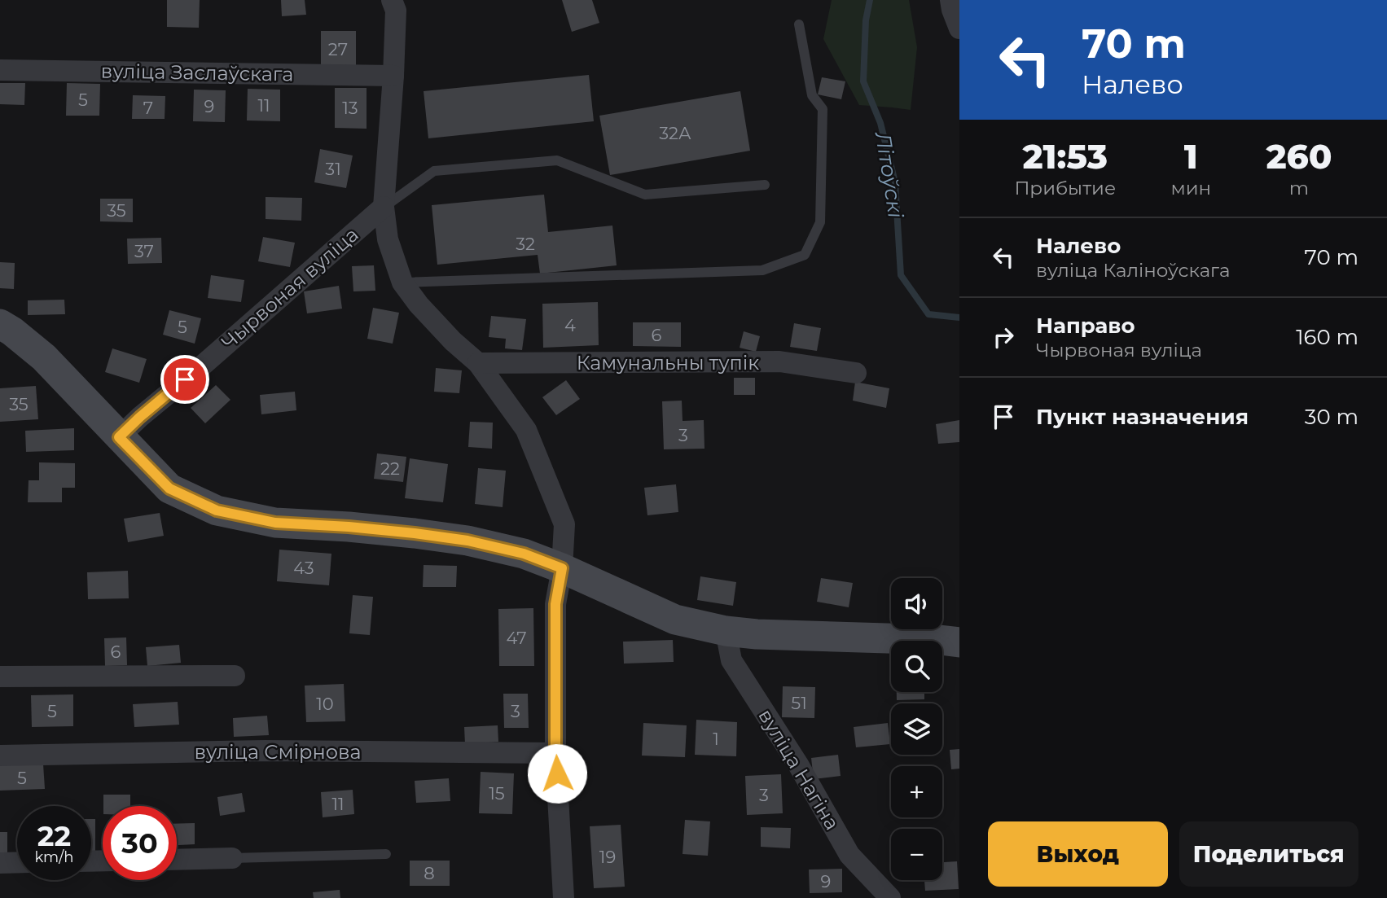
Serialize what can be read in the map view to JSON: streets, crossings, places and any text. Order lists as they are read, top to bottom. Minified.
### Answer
{"streets":{"street":["вуліца Заслаўскага","Чырвоная вуліца","Камунальны тупік","вуліца Смірнова","вуліца Нагіна"]},"water":["Літоўскі"],"house_numbers":["27","5","11","9","7","13","32А","31","35","32","37","4","5","6","35","3","22","43","47","6","51","10","5","3","1","5","15","3","11","19","8","9"],"page":{"turn":["70 m","Налево"],"eta":["21:53","Прибытие","1","мин","260","m"],"list":[{"name":"Налево","note":"вуліца Каліноўскага","value":"70 m"},{"name":"Направо","note":"Чырвоная вуліца","value":"160 m"},{"name":"Пункт назначения","value":"30 m"}],"map_buttons":["+","−"],"speed":"22 km/h","limit":"30","buttons":["Выход","Поделиться"]}}
